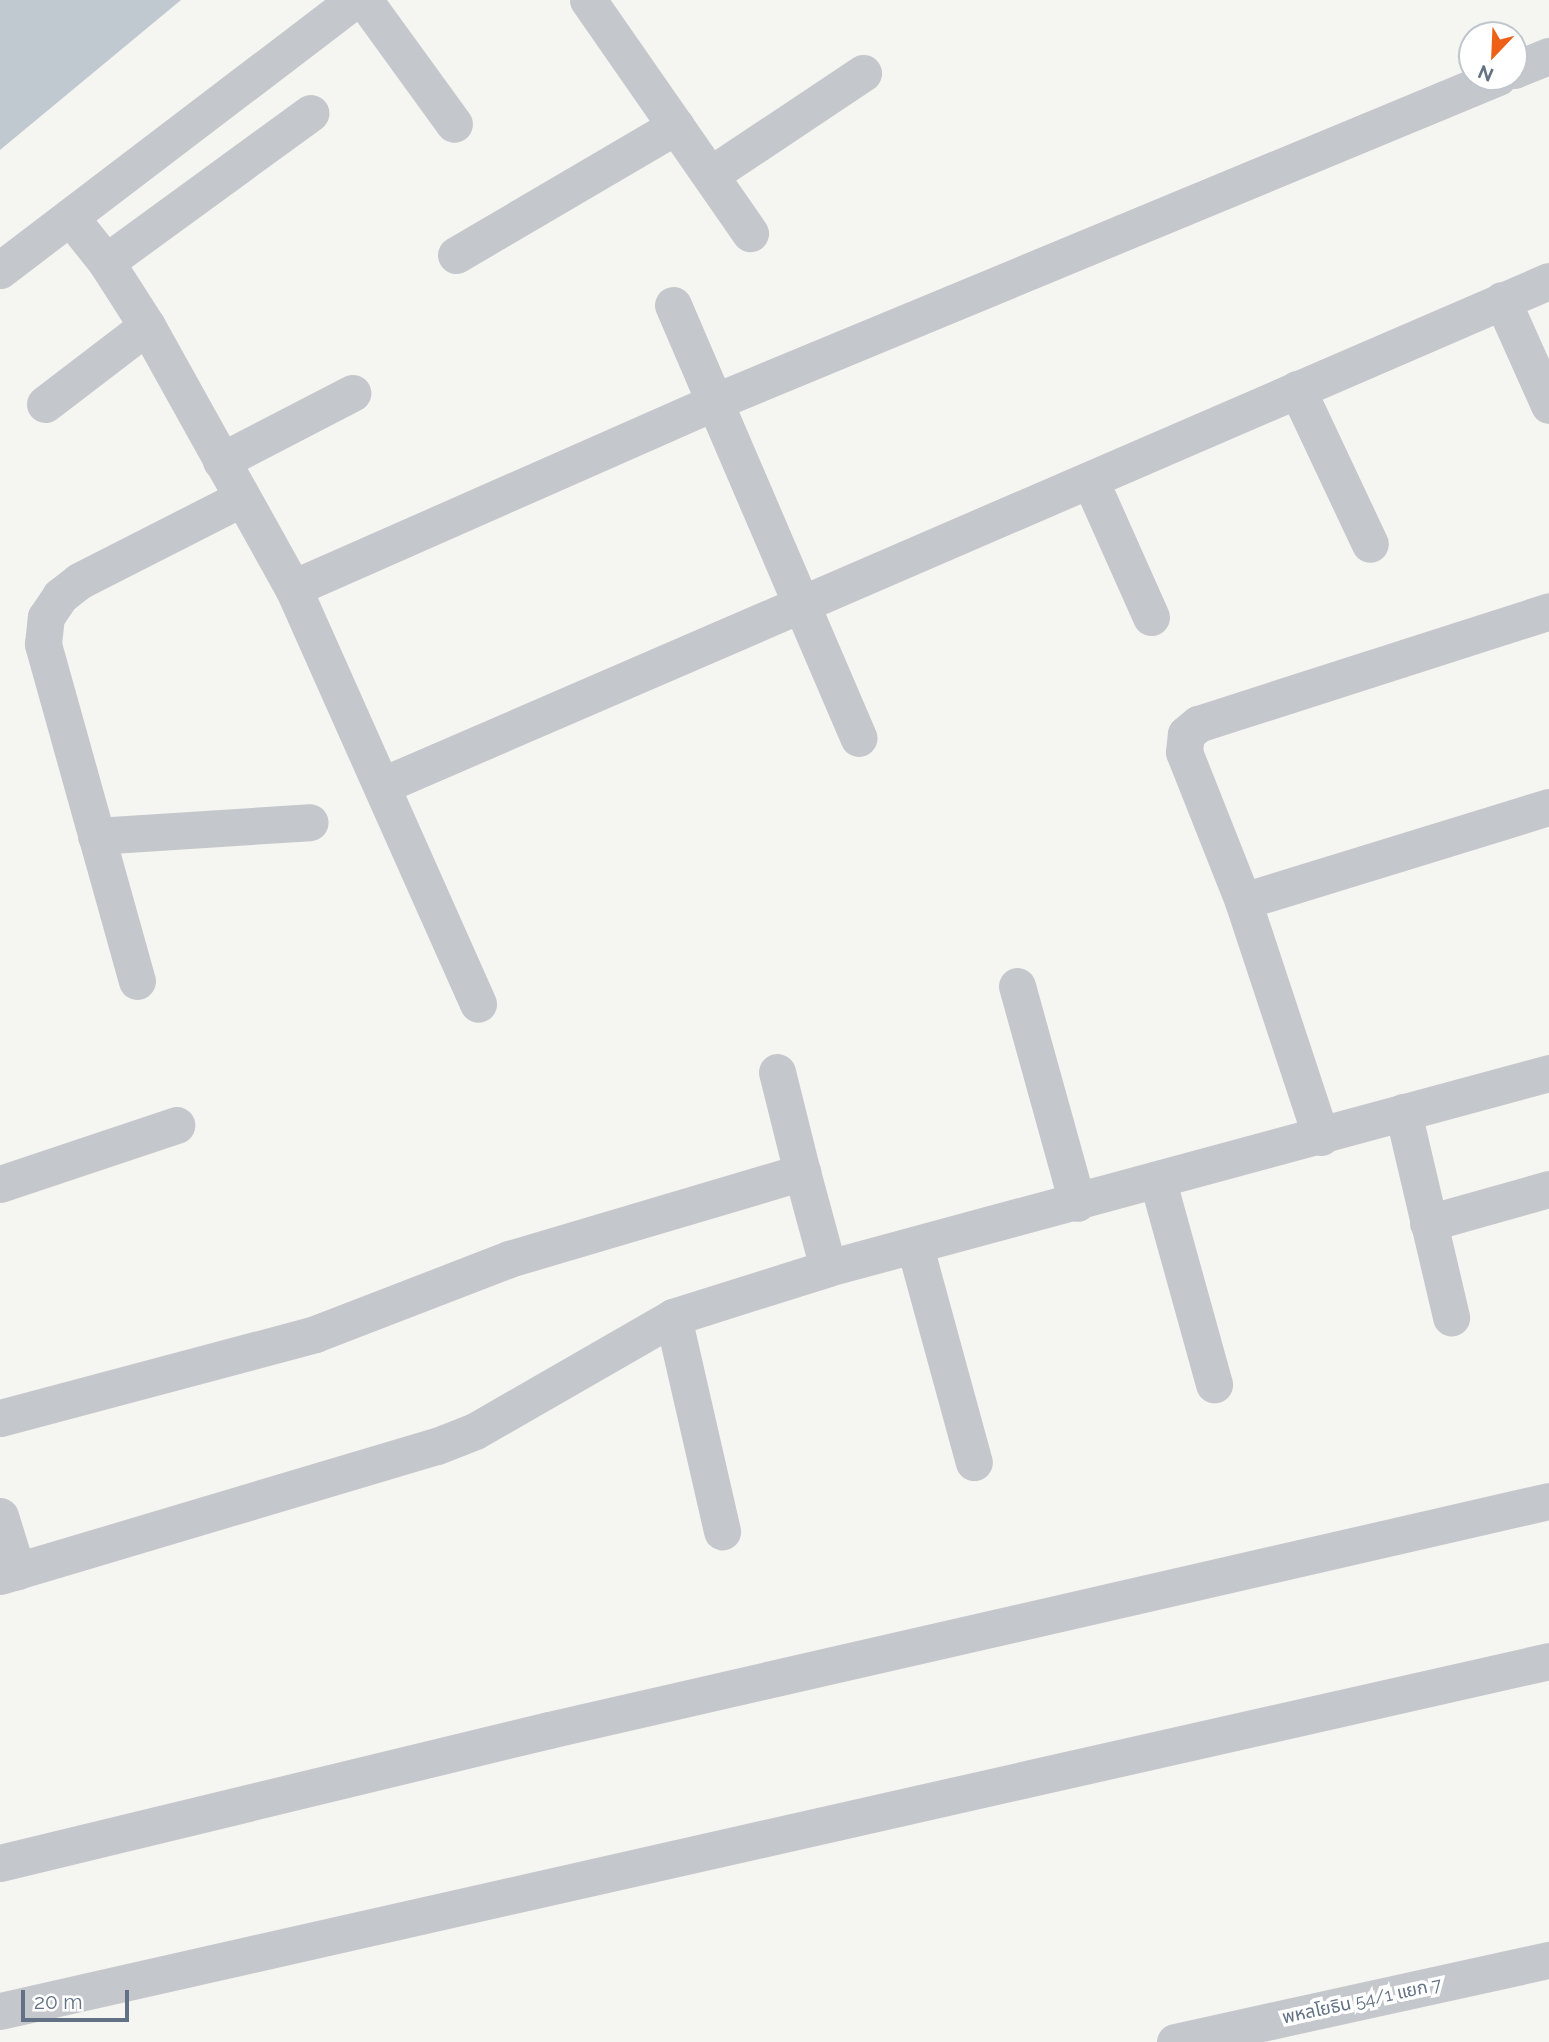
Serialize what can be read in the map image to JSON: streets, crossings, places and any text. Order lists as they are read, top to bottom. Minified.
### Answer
{"streets":{"street":["พหลโยธิน 54/1 แยก 7"]},"scale_bar":"20 m","north":"bottom left"}
